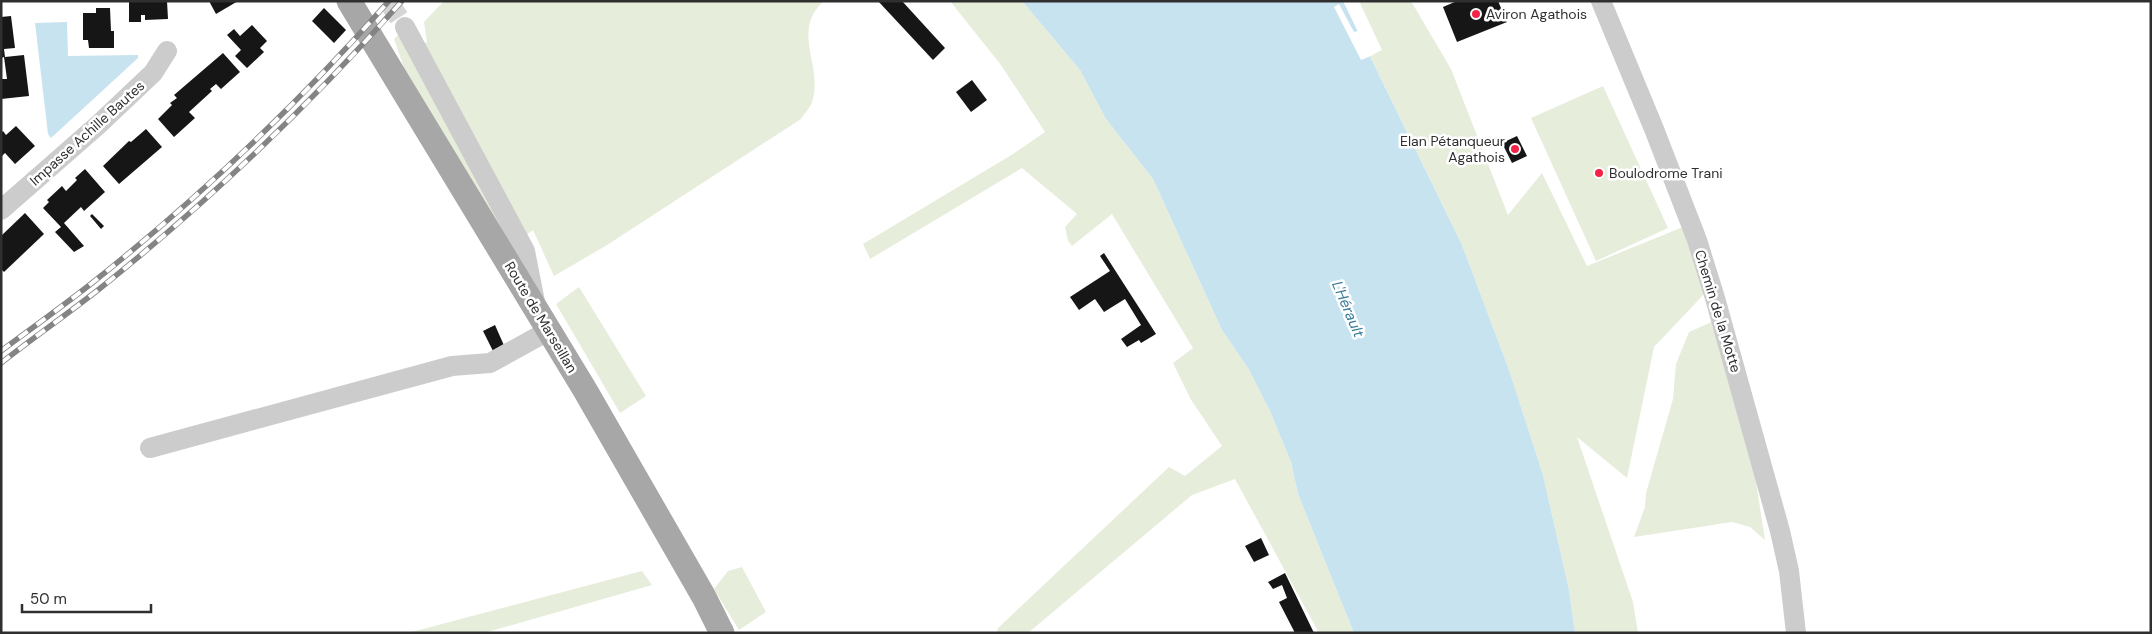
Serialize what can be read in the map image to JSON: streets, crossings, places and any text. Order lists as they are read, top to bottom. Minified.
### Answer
{"streets":{"main road":["Route de Marseillan"],"street":["Impasse Achille Bautes","Chemin de la Motte"]},"water":["L'Hérault"],"places":["Aviron Agathois","Elan Pétanqueur Agathois","Boulodrome Trani"],"scale_bar":"50 m"}
